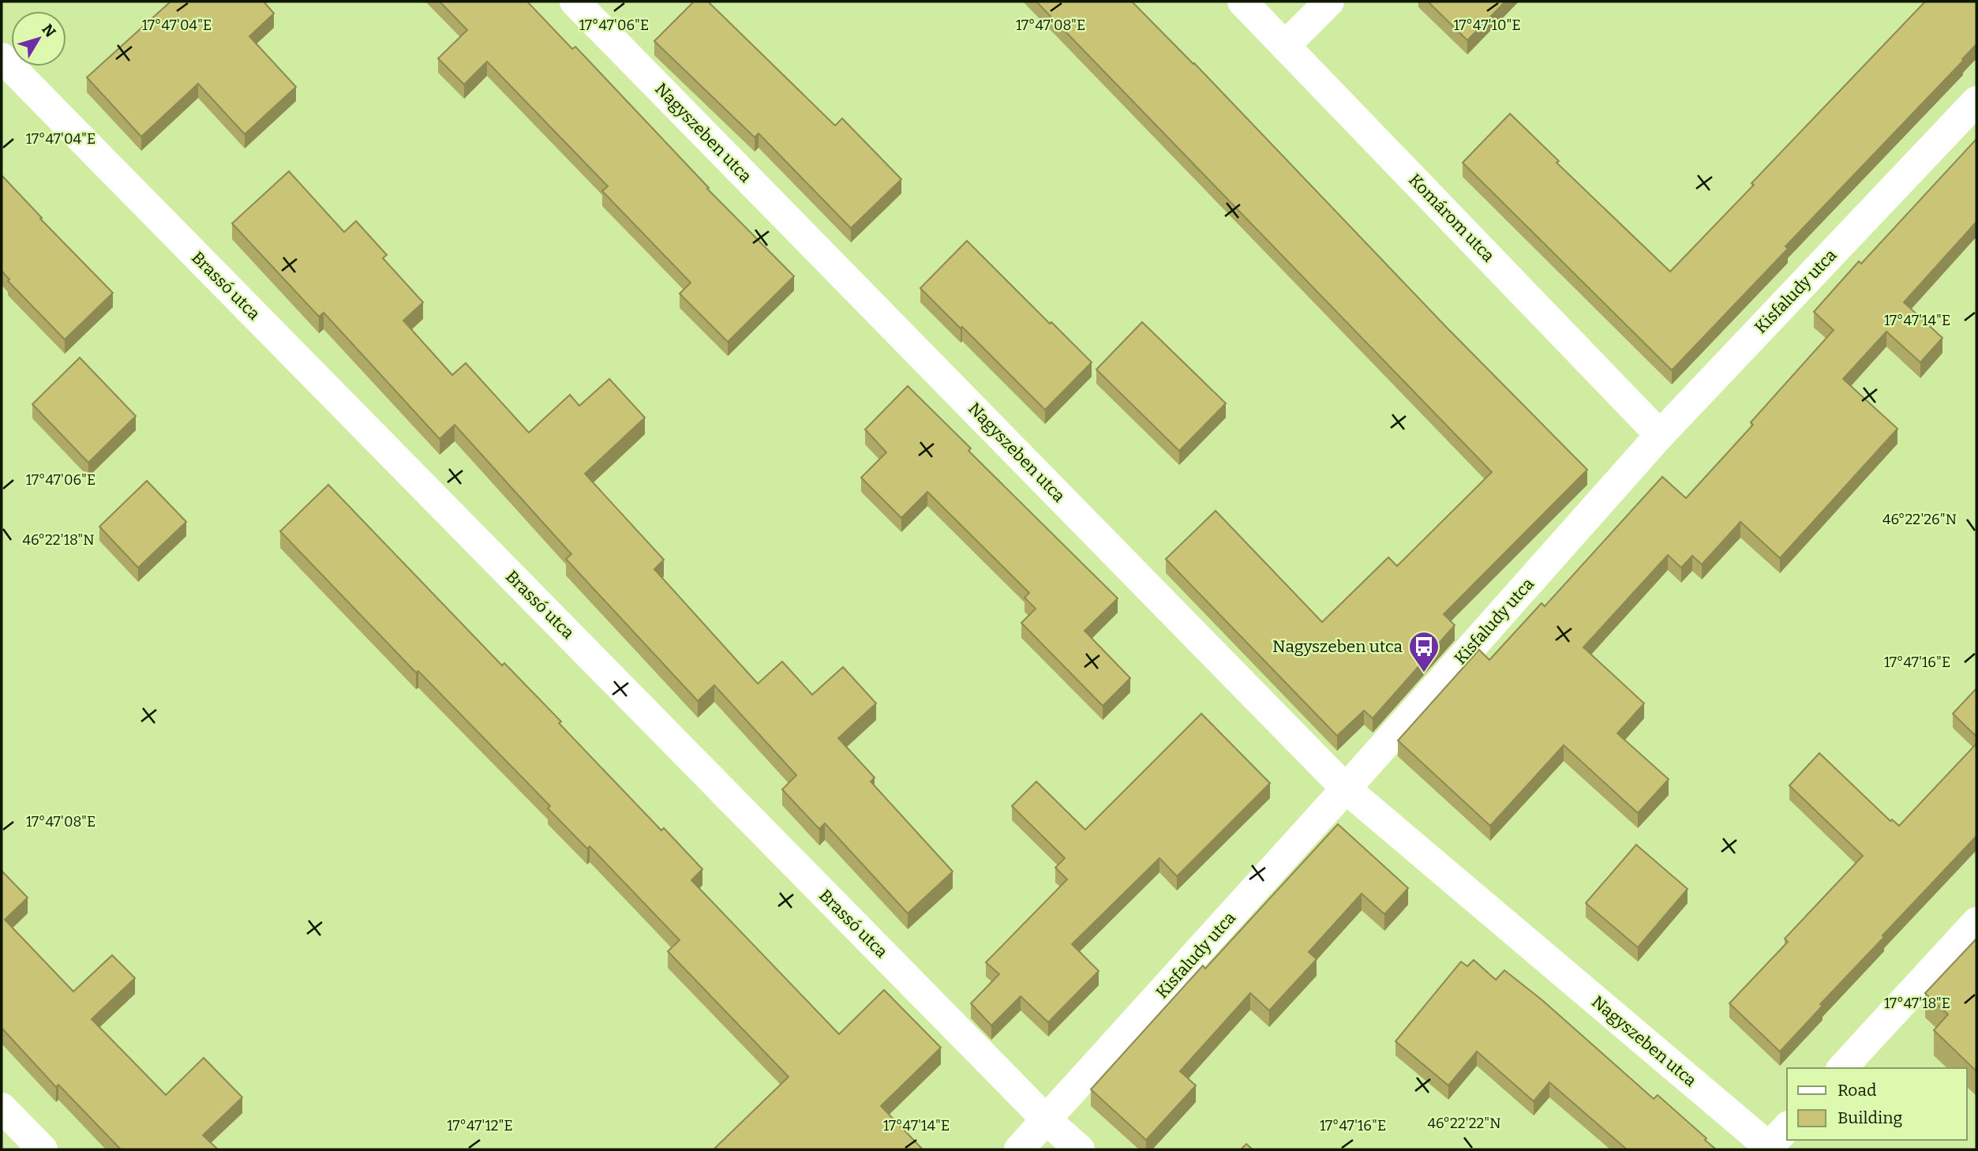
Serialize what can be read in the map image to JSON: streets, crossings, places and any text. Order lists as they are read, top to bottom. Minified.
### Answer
{"streets":{"street":["Nagyszeben utca","Komárom utca","Brassó utca","Kisfaludy utca"]},"crossings":[["Nagyszeben utca","Kisfaludy utca"],["Komárom utca","Kisfaludy utca"],["Brassó utca","Kisfaludy utca"]],"places":{"bus stop":["Nagyszeben utca"]},"legend":["Road","Building"],"north":"top right","coordinates":["17°47'04\"E","17°47'06\"E","17°47'08\"E","17°47'10\"E","17°47'14\"E","46°22'26\"N","46°22'18\"N","17°47'16\"E","17°47'18\"E","46°22'22\"N","17°47'12\"E"]}
